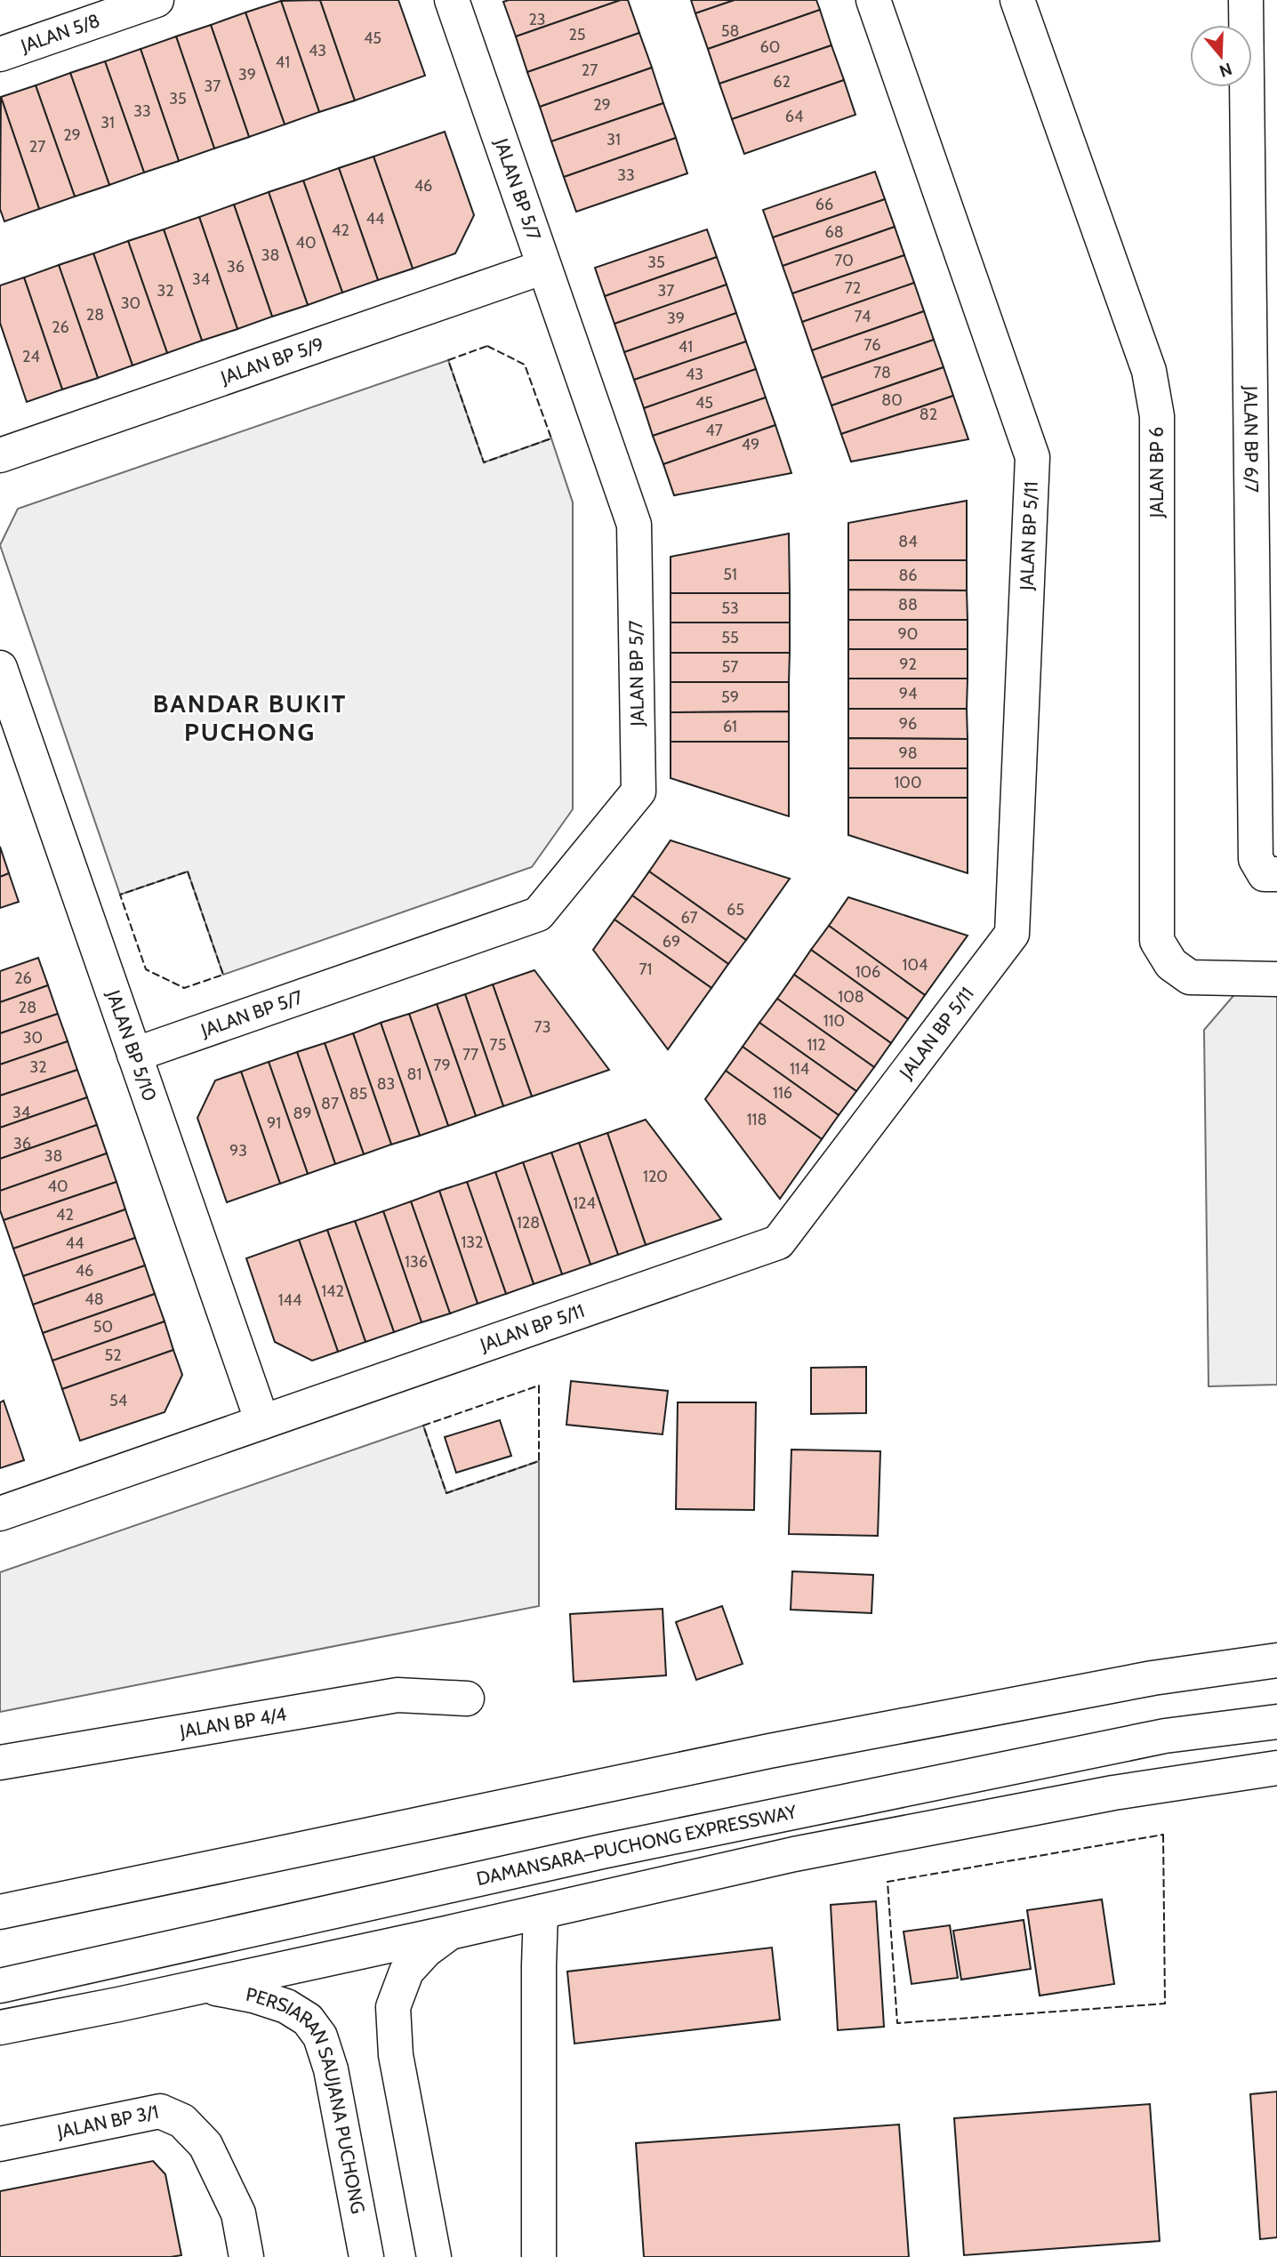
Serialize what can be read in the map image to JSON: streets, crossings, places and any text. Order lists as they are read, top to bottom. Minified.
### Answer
{"streets":{"main road":["JALAN 5/8","JALAN BP 5/7","JALAN BP 5/9","JALAN BP 6/7","JALAN BP 6","JALAN BP 5/11","JALAN BP 5/10","JALAN BP 4/4","DAMANSARA–PUCHONG EXPRESSWAY","PERSIARAN SAUJANA PUCHONG","JALAN BP 3/1"]},"crossings":[["JALAN BP 5/7","JALAN BP 5/9"],["JALAN BP 5/7","JALAN BP 5/10"],["JALAN BP 5/11","JALAN BP 5/10"]],"districts":["BANDAR BUKIT PUCHONG"],"house_numbers":["23","58","25","45","60","43","41","27","39","62","37","35","29","33","64","31","29","31","27","33","46","66","44","42","68","40","38","70","35","36","34","72","32","37","30","28","74","39","26","76","41","24","78","43","80","45","82","47","49","84","51","86","88","53","90","55","92","57","94","59","96","61","98","100","65","67","69","104","71","106","26","108","28","110","73","30","75","112","77","79","32","114","81","83","116","85","87","34","89","118","91","36","93","38","120","40","124","42","128","132","44","136","46","142","48","144","50","52","54"],"north":"bottom"}
